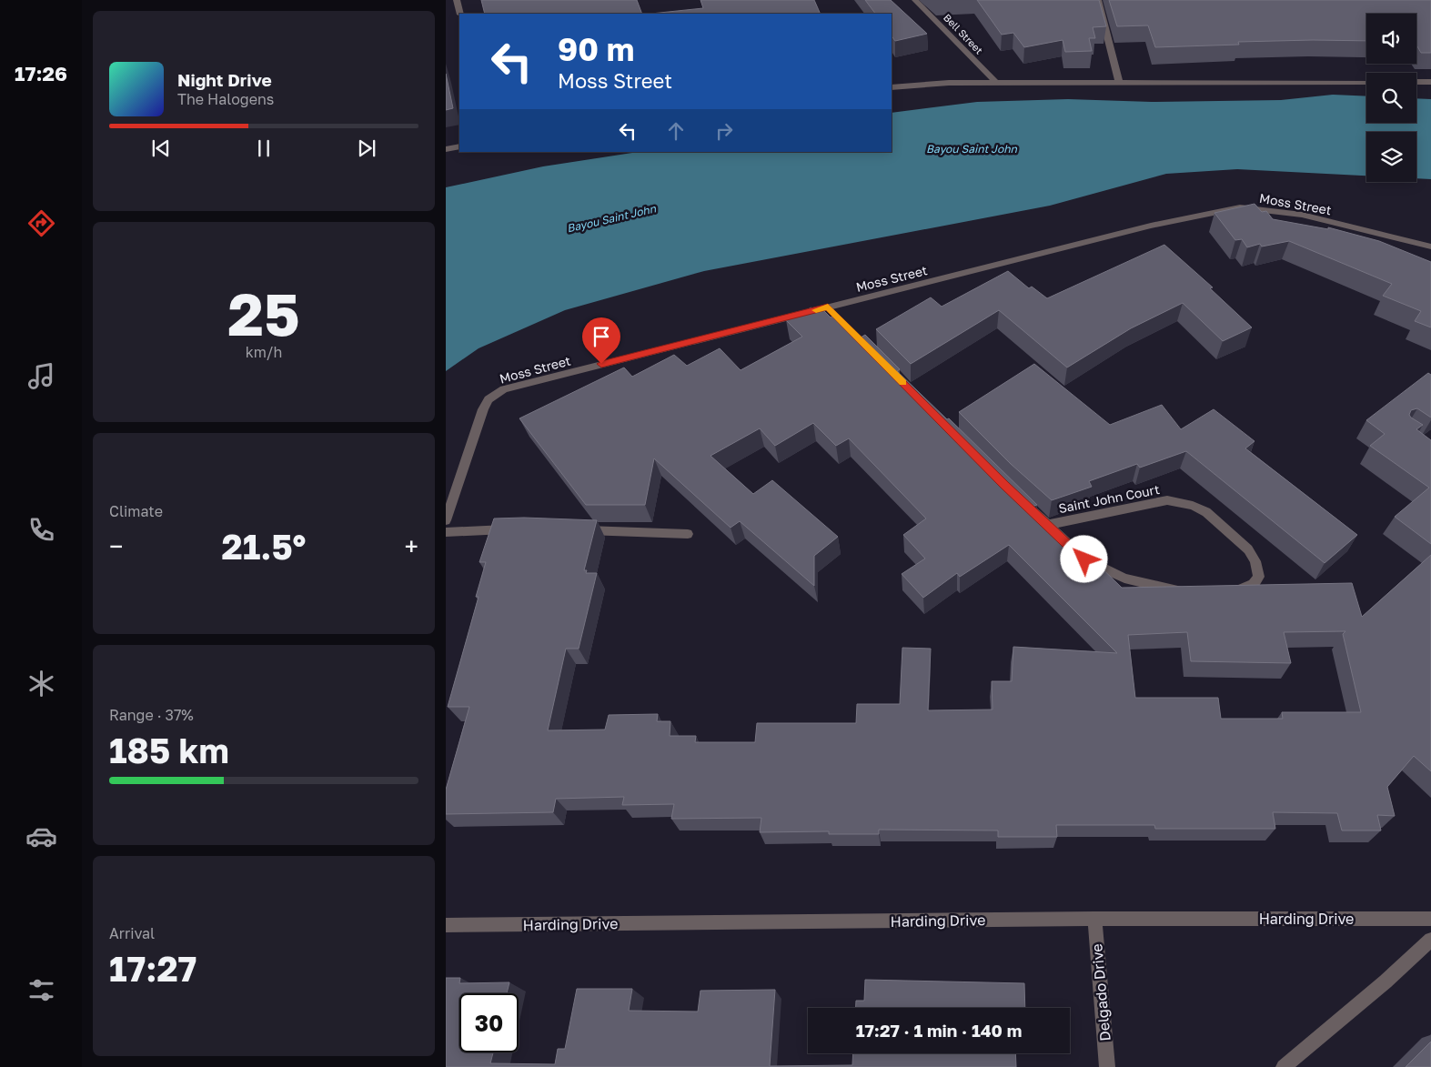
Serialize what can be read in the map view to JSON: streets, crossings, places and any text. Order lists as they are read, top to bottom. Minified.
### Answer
{"streets":{"street":["Bell Street","Moss Street","Saint John Court","Harding Drive","Delgado Drive"]},"crossings":[["Harding Drive","Delgado Drive"]],"water":["Bayou Saint John"],"page":{"tabs":"17:26","turn":["90 m","Moss Street"],"song":["Night Drive","The Halogens"],"tile":[["25","km/h"],"Climate",["Range · 37%","185 km"],["Arrival","17:27"]],"heat":["−","21.5°","+"],"limit":"30","trip":"17:27 · 1 min · 140 m"}}
